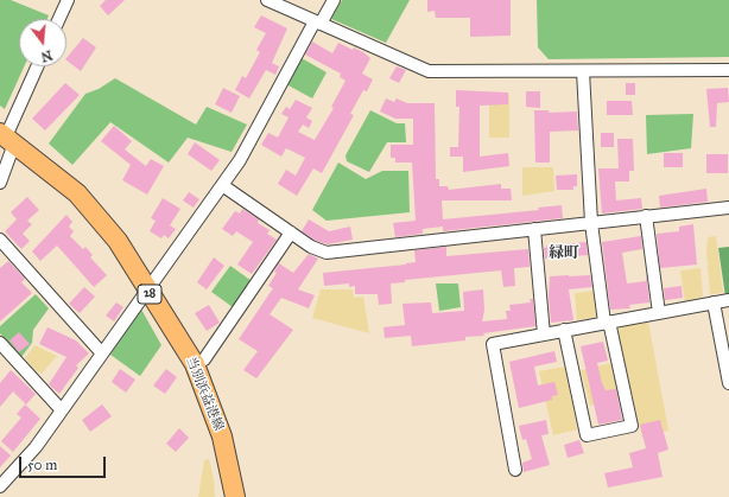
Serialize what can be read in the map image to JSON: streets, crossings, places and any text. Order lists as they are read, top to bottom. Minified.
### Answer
{"streets":{"main road":["28","当別浜益港線"]},"districts":["緑町"],"scale_bar":"50 m","north":"bottom"}
